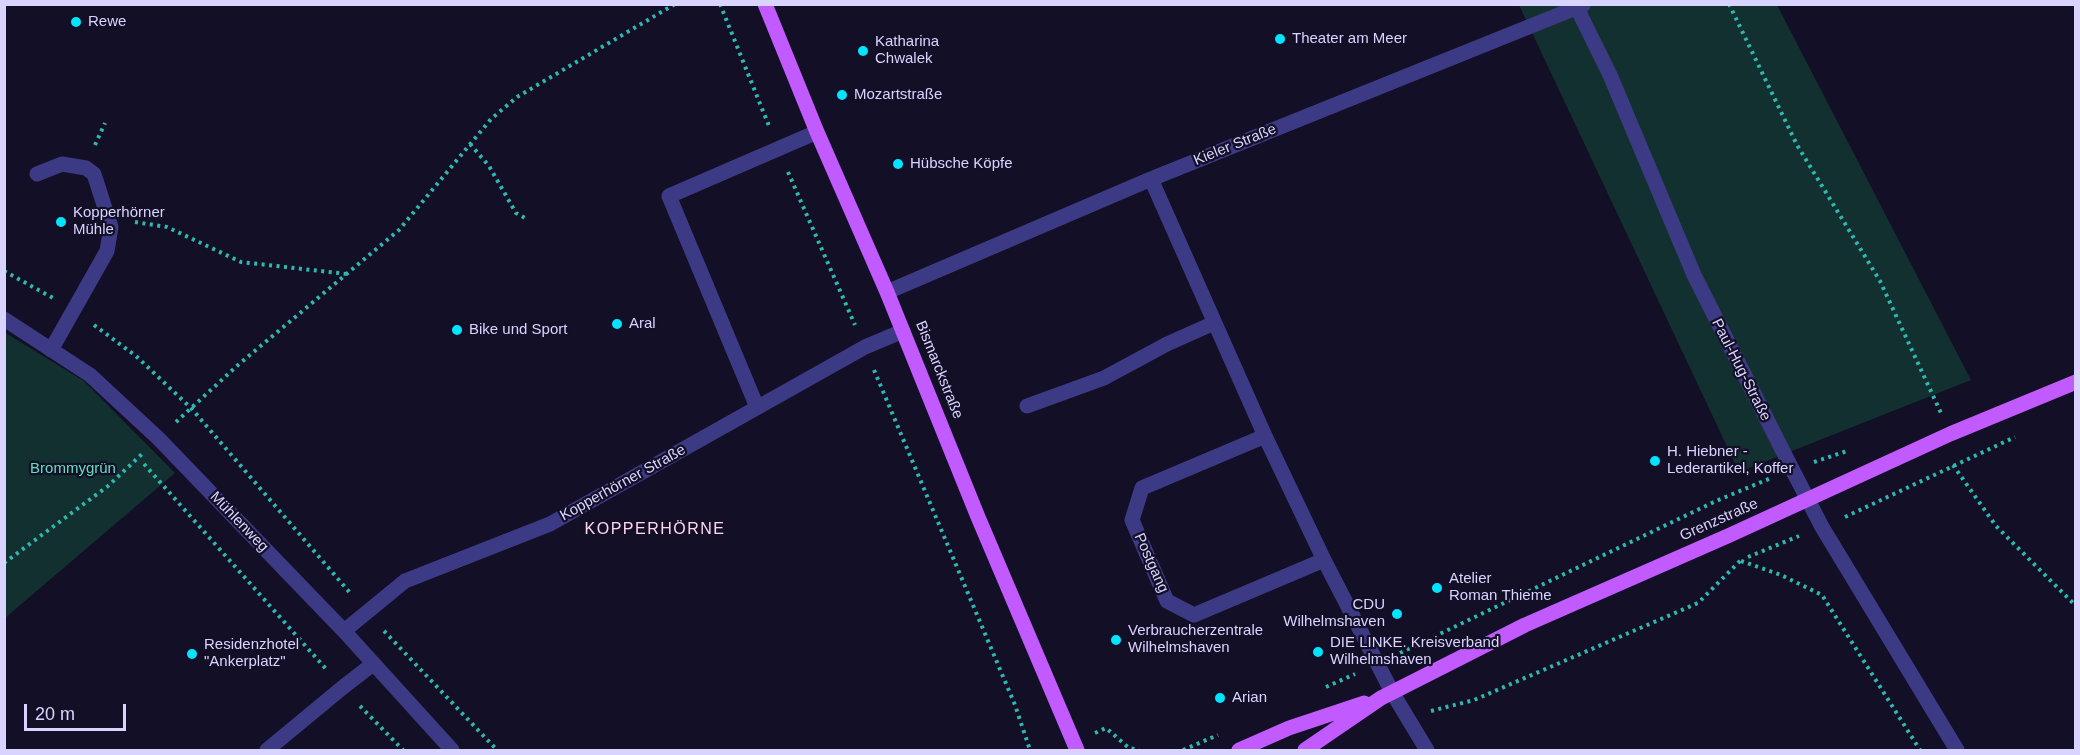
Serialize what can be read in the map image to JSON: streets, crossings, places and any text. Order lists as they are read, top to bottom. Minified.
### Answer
{"streets":{"main road":["Bismarckstraße","Grenzstraße"],"street":["Kieler Straße","Paul-Hug-Straße","Kopperhörner Straße","Mühlenweg","Postgang"]},"crossings":[["Kieler Straße","Bismarckstraße"],["Kieler Straße","Paul-Hug-Straße"],["Bismarckstraße","Kopperhörner Straße"],["Paul-Hug-Straße","Grenzstraße"],["Kopperhörner Straße","Mühlenweg"]],"districts":["KOPPERHÖRNE"],"parks":["Brommygrün"],"places":["Rewe","Theater am Meer","Katharina Chwalek","Mozartstraße","Hübsche Köpfe","Kopperhörner Mühle","Aral","Bike und Sport","H. Hiebner - Lederartikel, Koffer","Atelier Roman Thieme","CDU Wilhelmshaven","Verbraucherzentrale Wilhelmshaven","DIE LINKE. Kreisverband Wilhelmshaven","Residenzhotel \"Ankerplatz\"","Arian"],"scale_bar":"20 m"}
